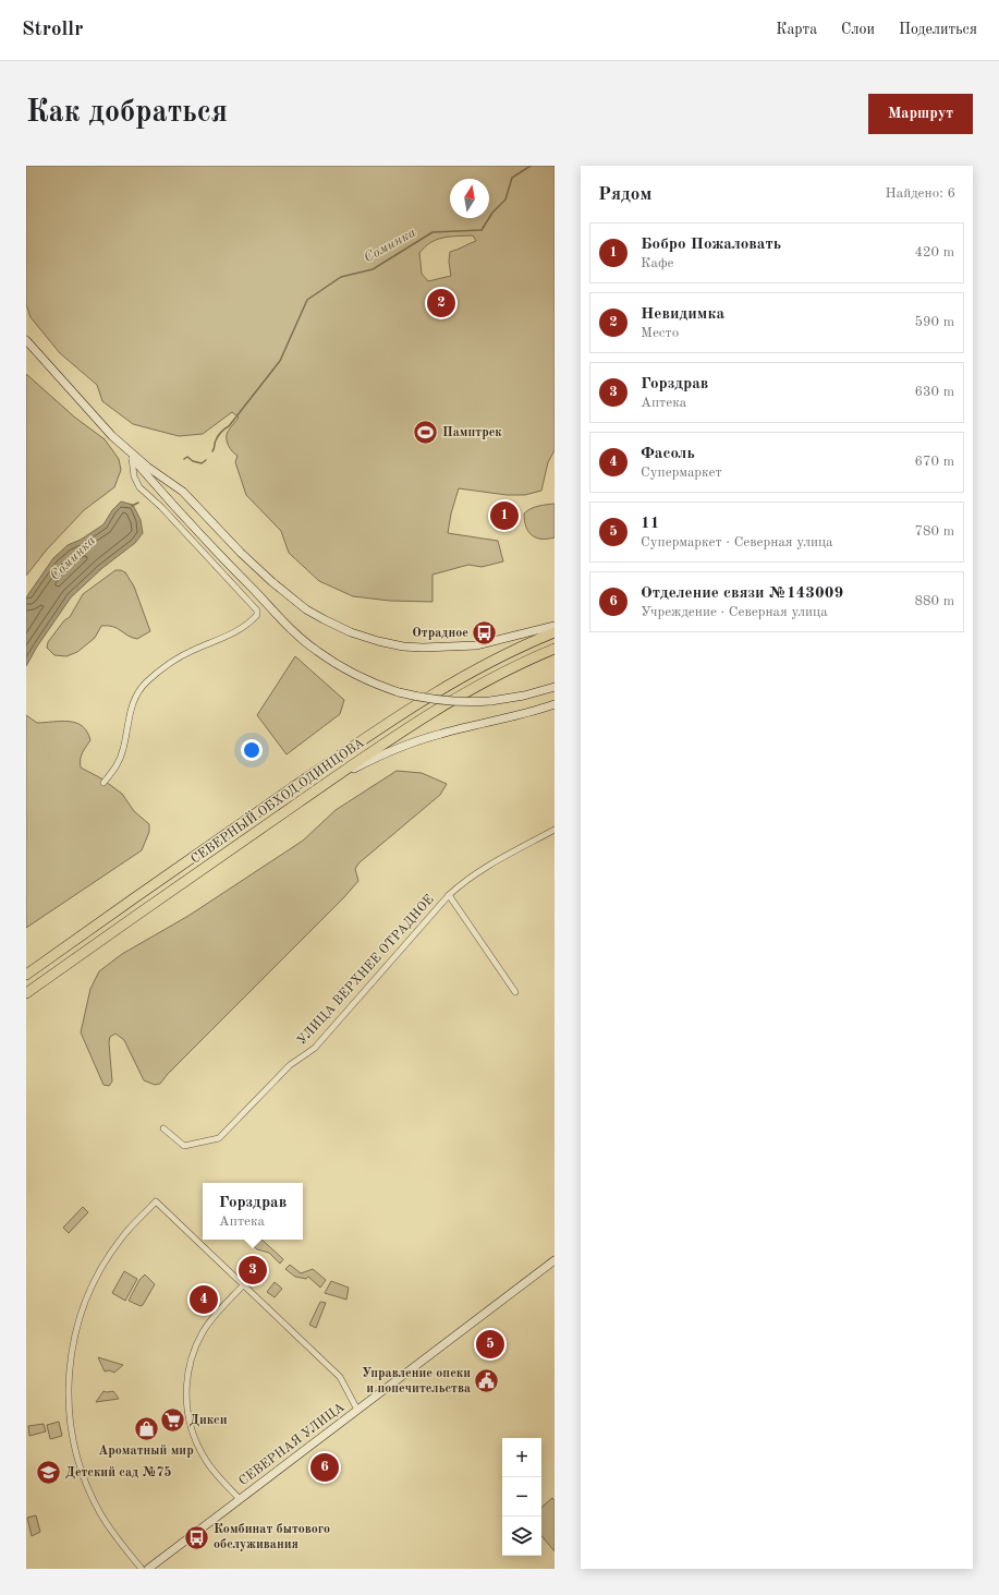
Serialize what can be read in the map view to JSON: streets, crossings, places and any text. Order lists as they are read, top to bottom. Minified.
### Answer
{"streets":{"highway":["СЕВЕРНЫЙ ОБХОД ОДИНЦОВА"],"main road":["СЕВЕРНАЯ УЛИЦА"],"street":["УЛИЦА ВЕРХНЕЕ ОТРАДНОЕ"]},"water":["Соминка"],"places":{"sports":["Памптрек"],"bus stop":["Отрадное","Комбинат бытового обслуживания"],"public building":["Управление опеки и попечительства"],"supermarket":["Дикси"],"shop":["Ароматный мир"],"school or university":["Детский сад №75"]},"north":"top","page":{"header":"Strollr","nav":["Карта","Слои","Поделиться"],"buttons":"Маршрут","title":"Как добраться","heading":["Рядом","Найдено: 6"],"list":[{"mark":"1","name":"Бобро Пожаловать","note":"Кафе","value":"420 m"},{"mark":"2","name":"Невидимка","note":"Место","value":"590 m"},{"mark":"3","name":"Горздрав","note":"Аптека","value":"630 m"},{"mark":"4","name":"Фасоль","note":"Супермаркет","value":"670 m"},{"mark":"5","name":"11","note":"Супермаркет · Северная улица","value":"780 m"},{"mark":"6","name":"Отделение связи №143009","note":"Учреждение · Северная улица","value":"880 m"}],"pins":["2","1","3","4","5","6"],"popup":["Горздрав","Аптека"],"map_buttons":["+","−"]}}
